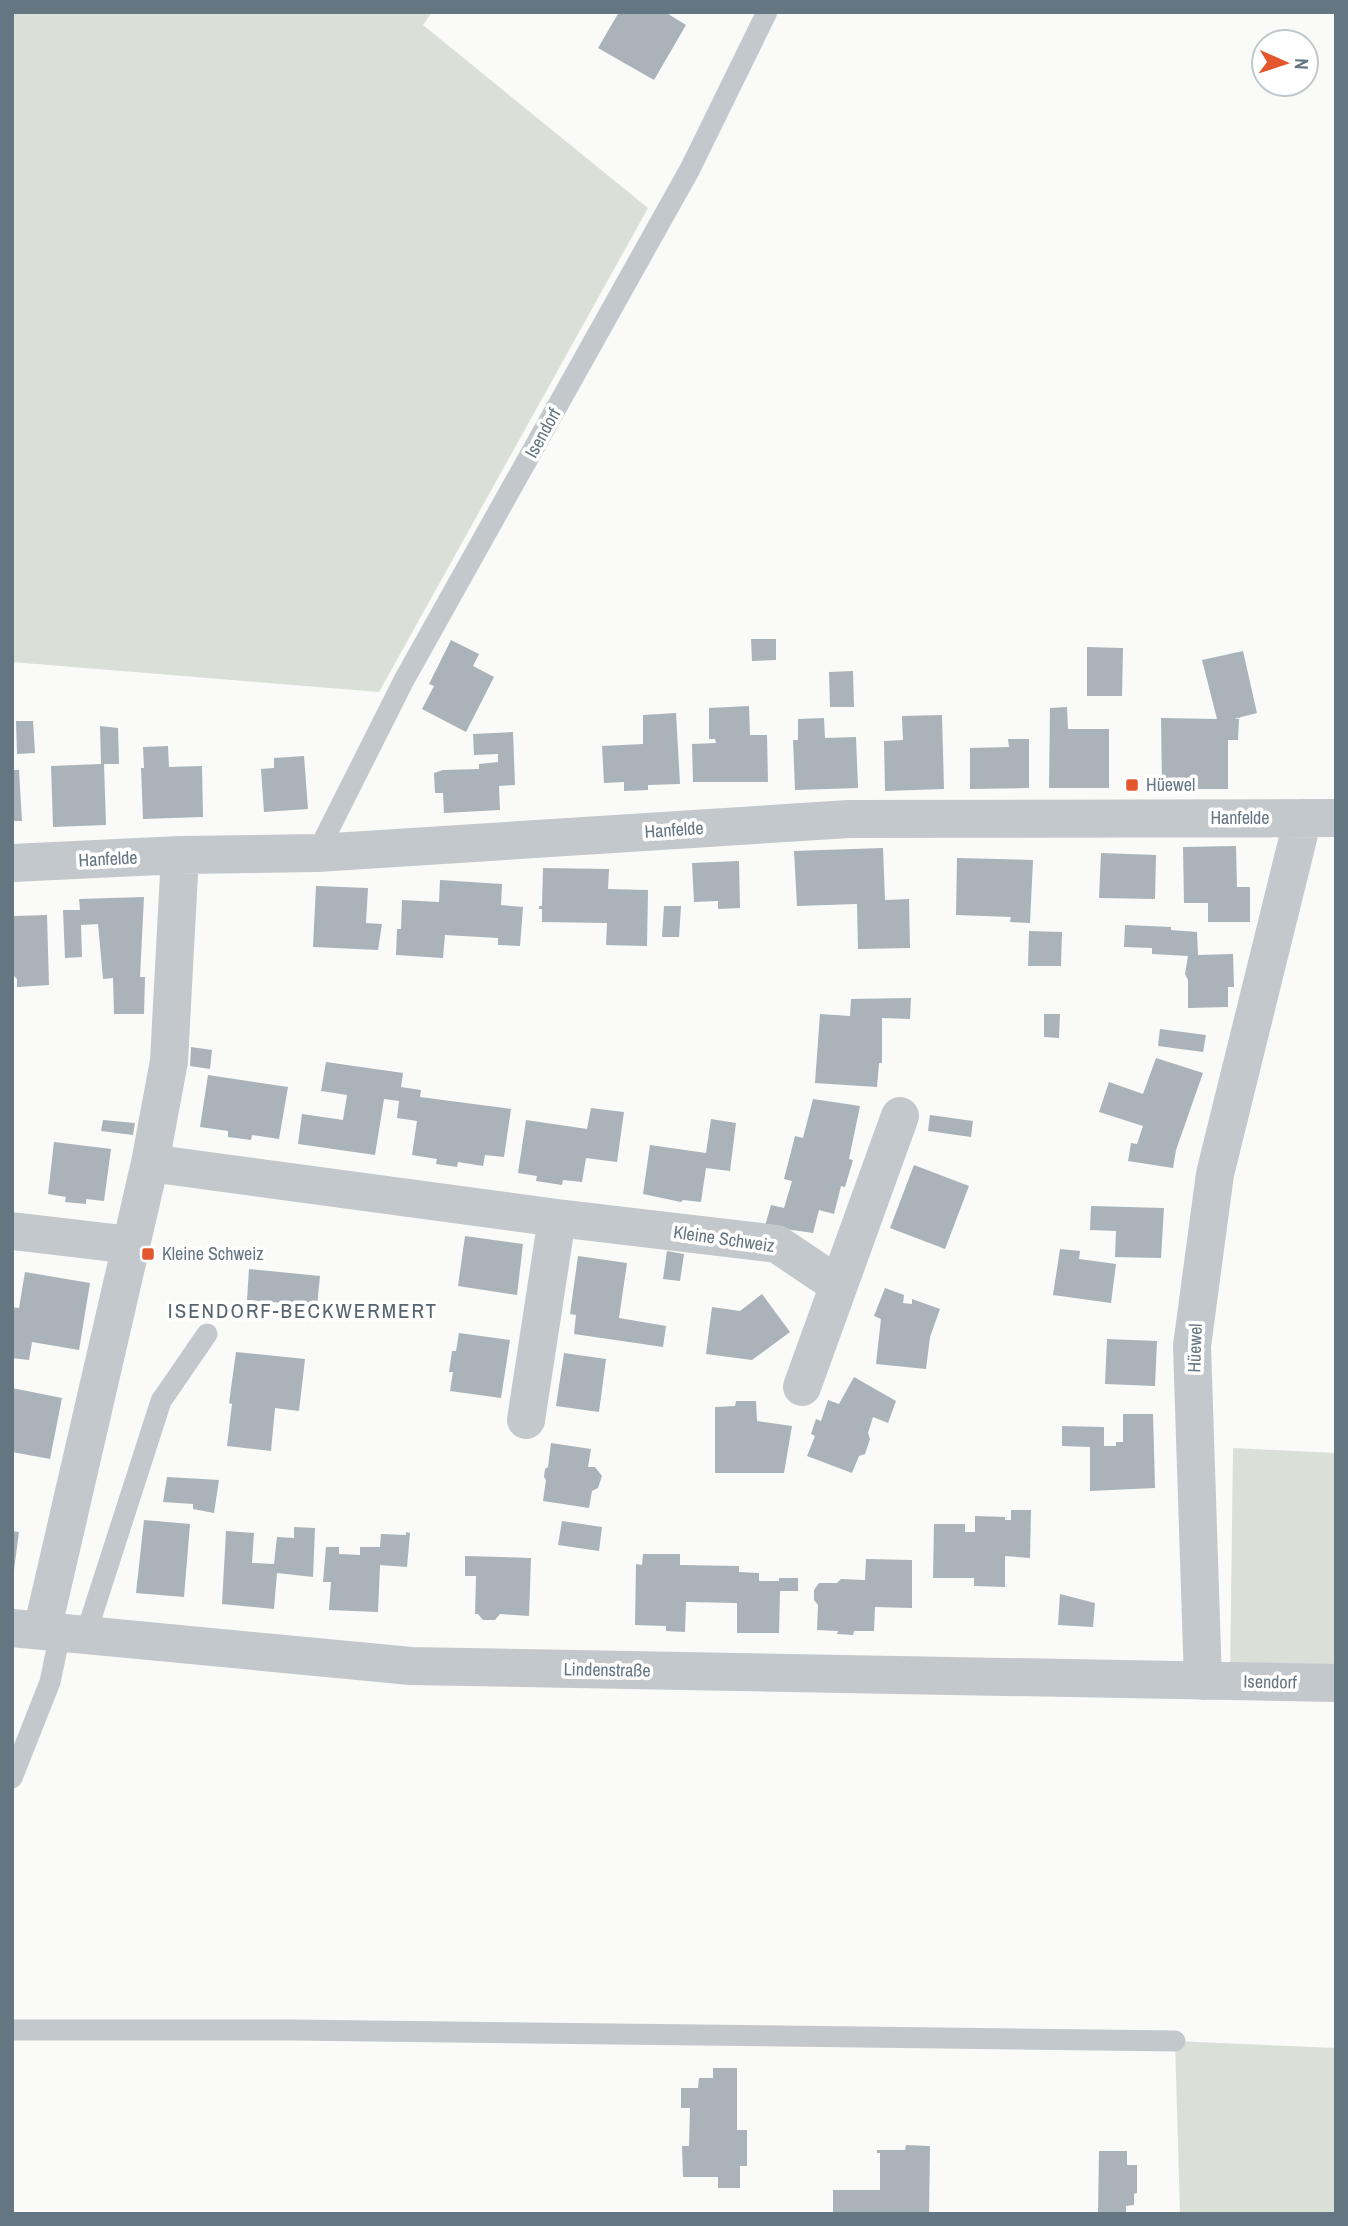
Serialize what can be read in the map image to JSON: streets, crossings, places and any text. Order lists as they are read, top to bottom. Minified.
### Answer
{"streets":{"street":["Isendorf","Hanfelde","Kleine Schweiz","Hüewel","Lindenstraße"]},"crossings":[["Isendorf","Hanfelde"],["Isendorf","Hüewel"],["Isendorf","Lindenstraße"],["Hanfelde","Hüewel"],["Hüewel","Lindenstraße"]],"districts":["ISENDORF-BECKWERMERT"],"places":{"transit":["Hüewel","Kleine Schweiz"]},"north":"right"}
